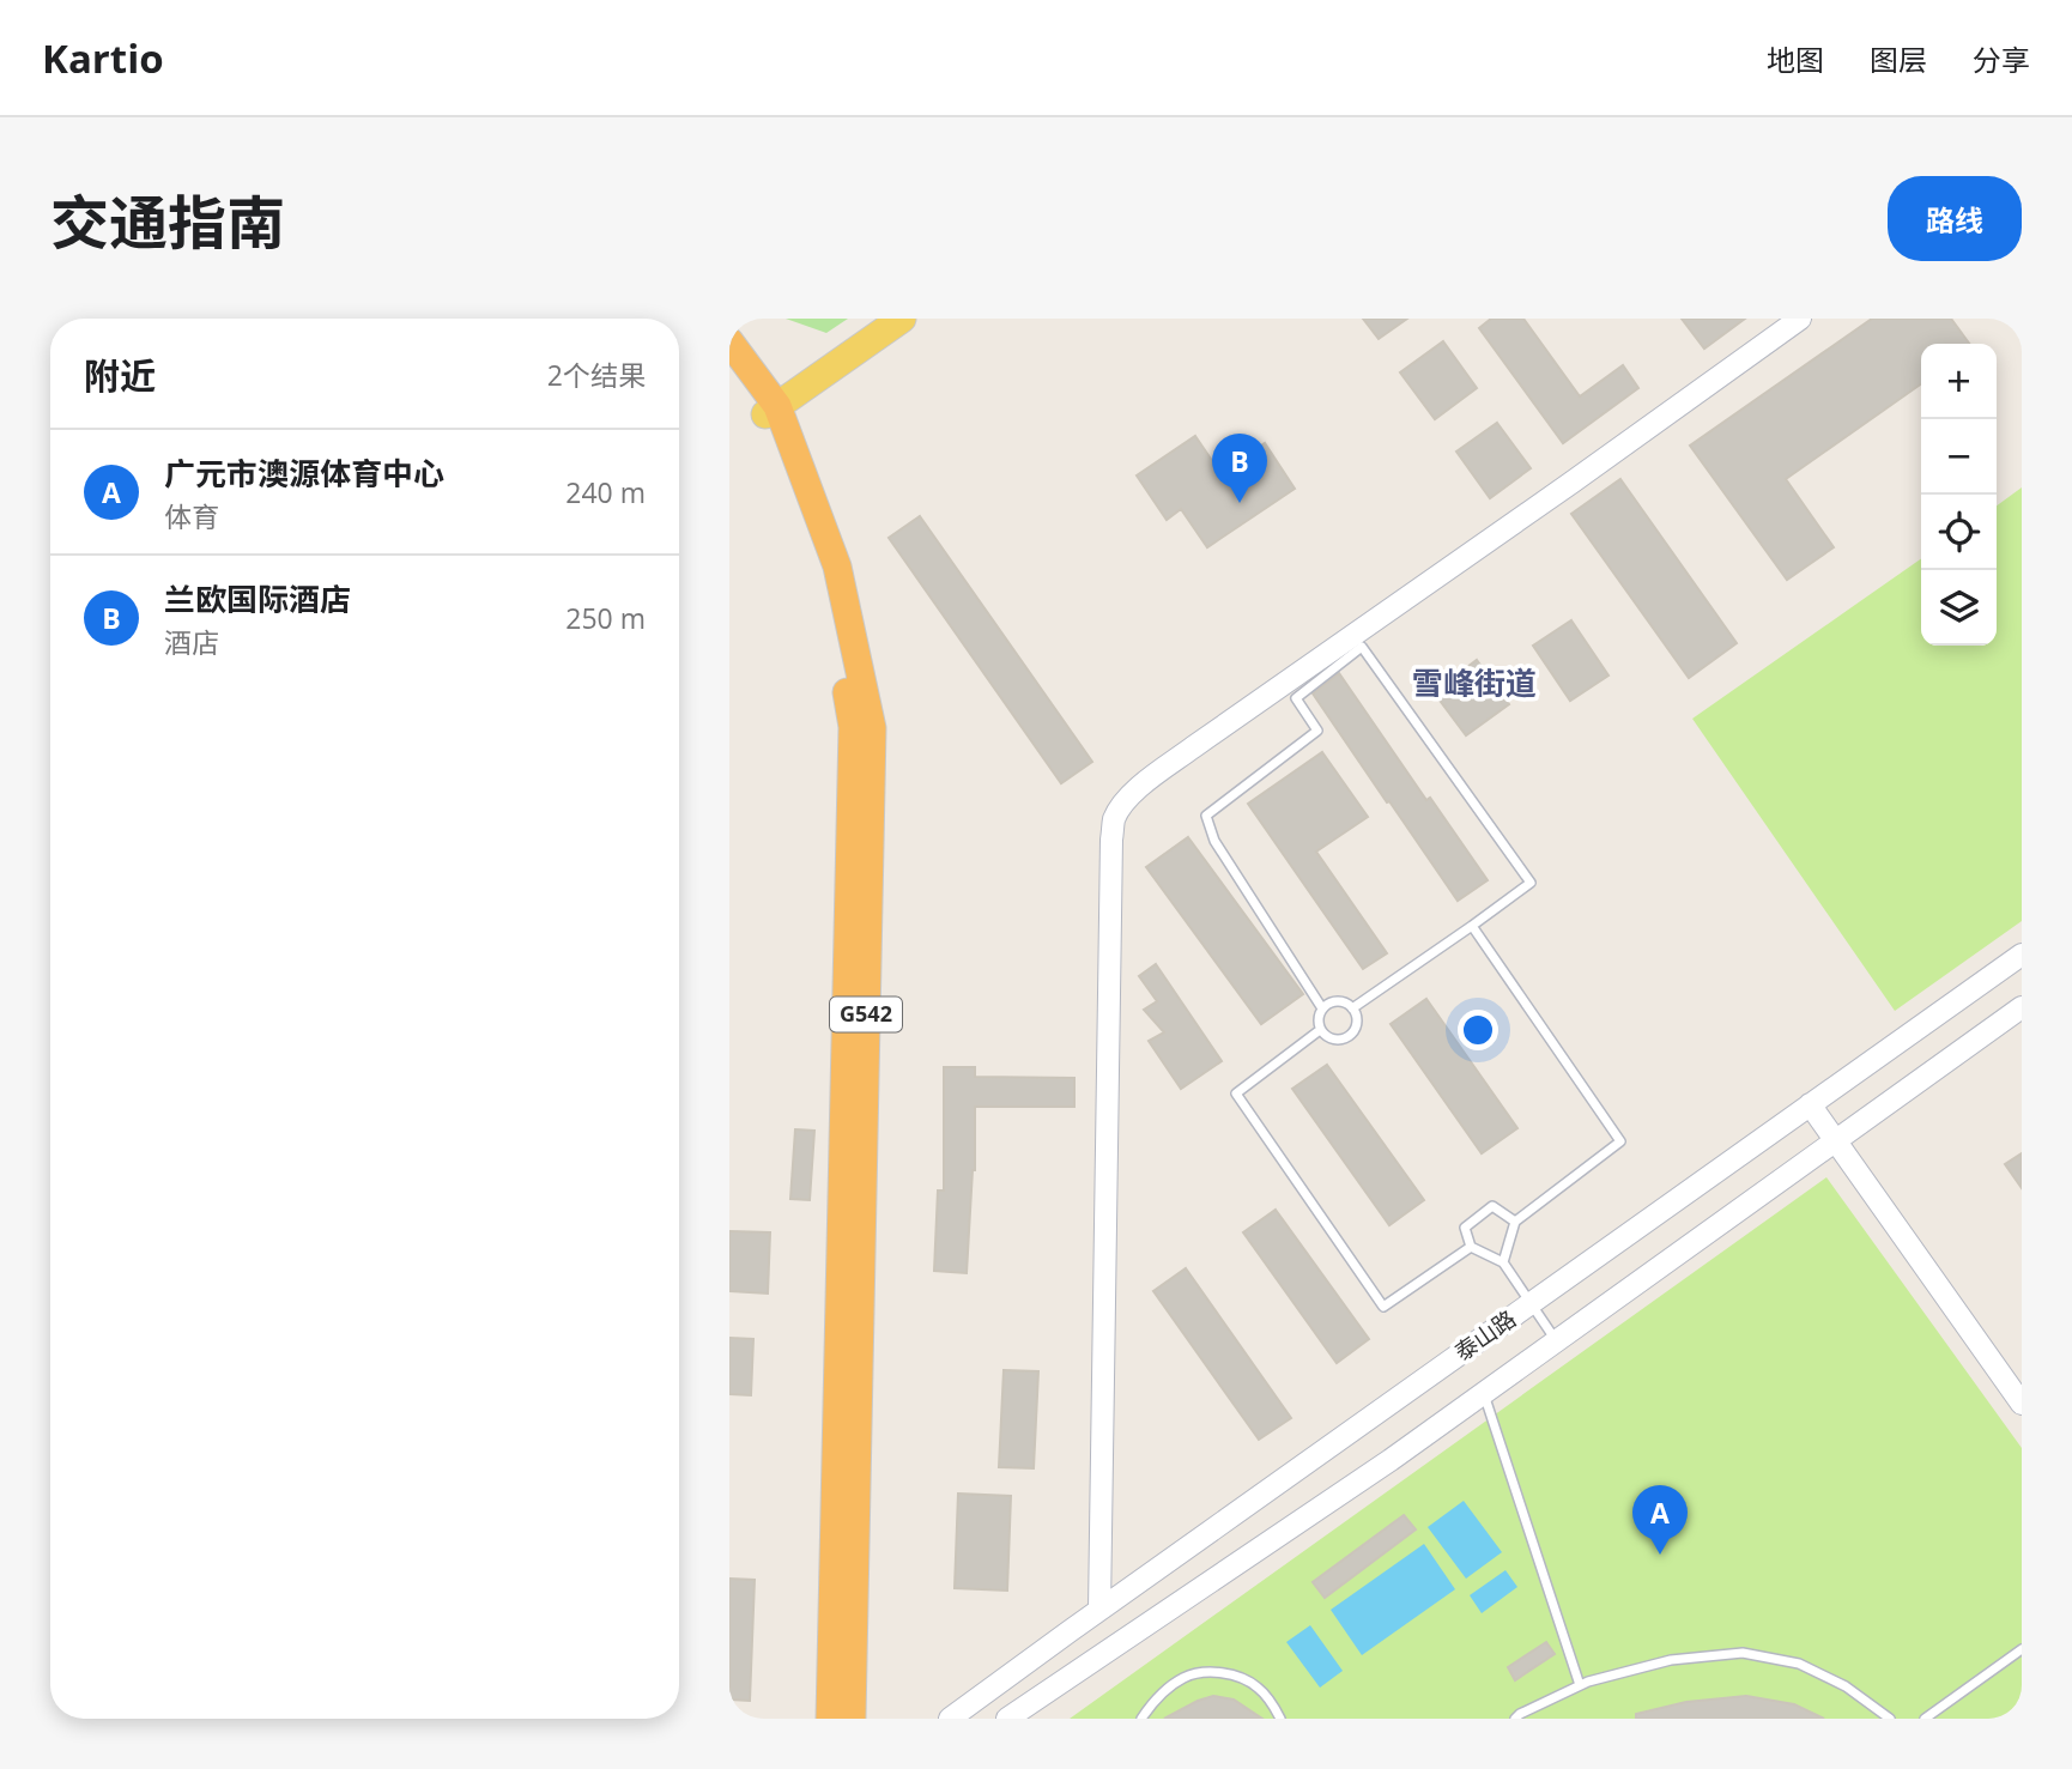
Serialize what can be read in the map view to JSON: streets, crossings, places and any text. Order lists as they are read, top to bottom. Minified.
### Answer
{"streets":{"highway":["G542"],"street":["泰山路"]},"districts":["雪峰街道"],"page":{"header":"Kartio","nav":["地图","图层","分享"],"title":"交通指南","buttons":"路线","heading":["附近","2个结果"],"map_buttons":["+","−"],"list":[{"mark":"A","name":"广元市澳源体育中心","note":"体育","value":"240 m"},{"mark":"B","name":"兰欧国际酒店","note":"酒店","value":"250 m"}],"pins":["B","A"]}}
